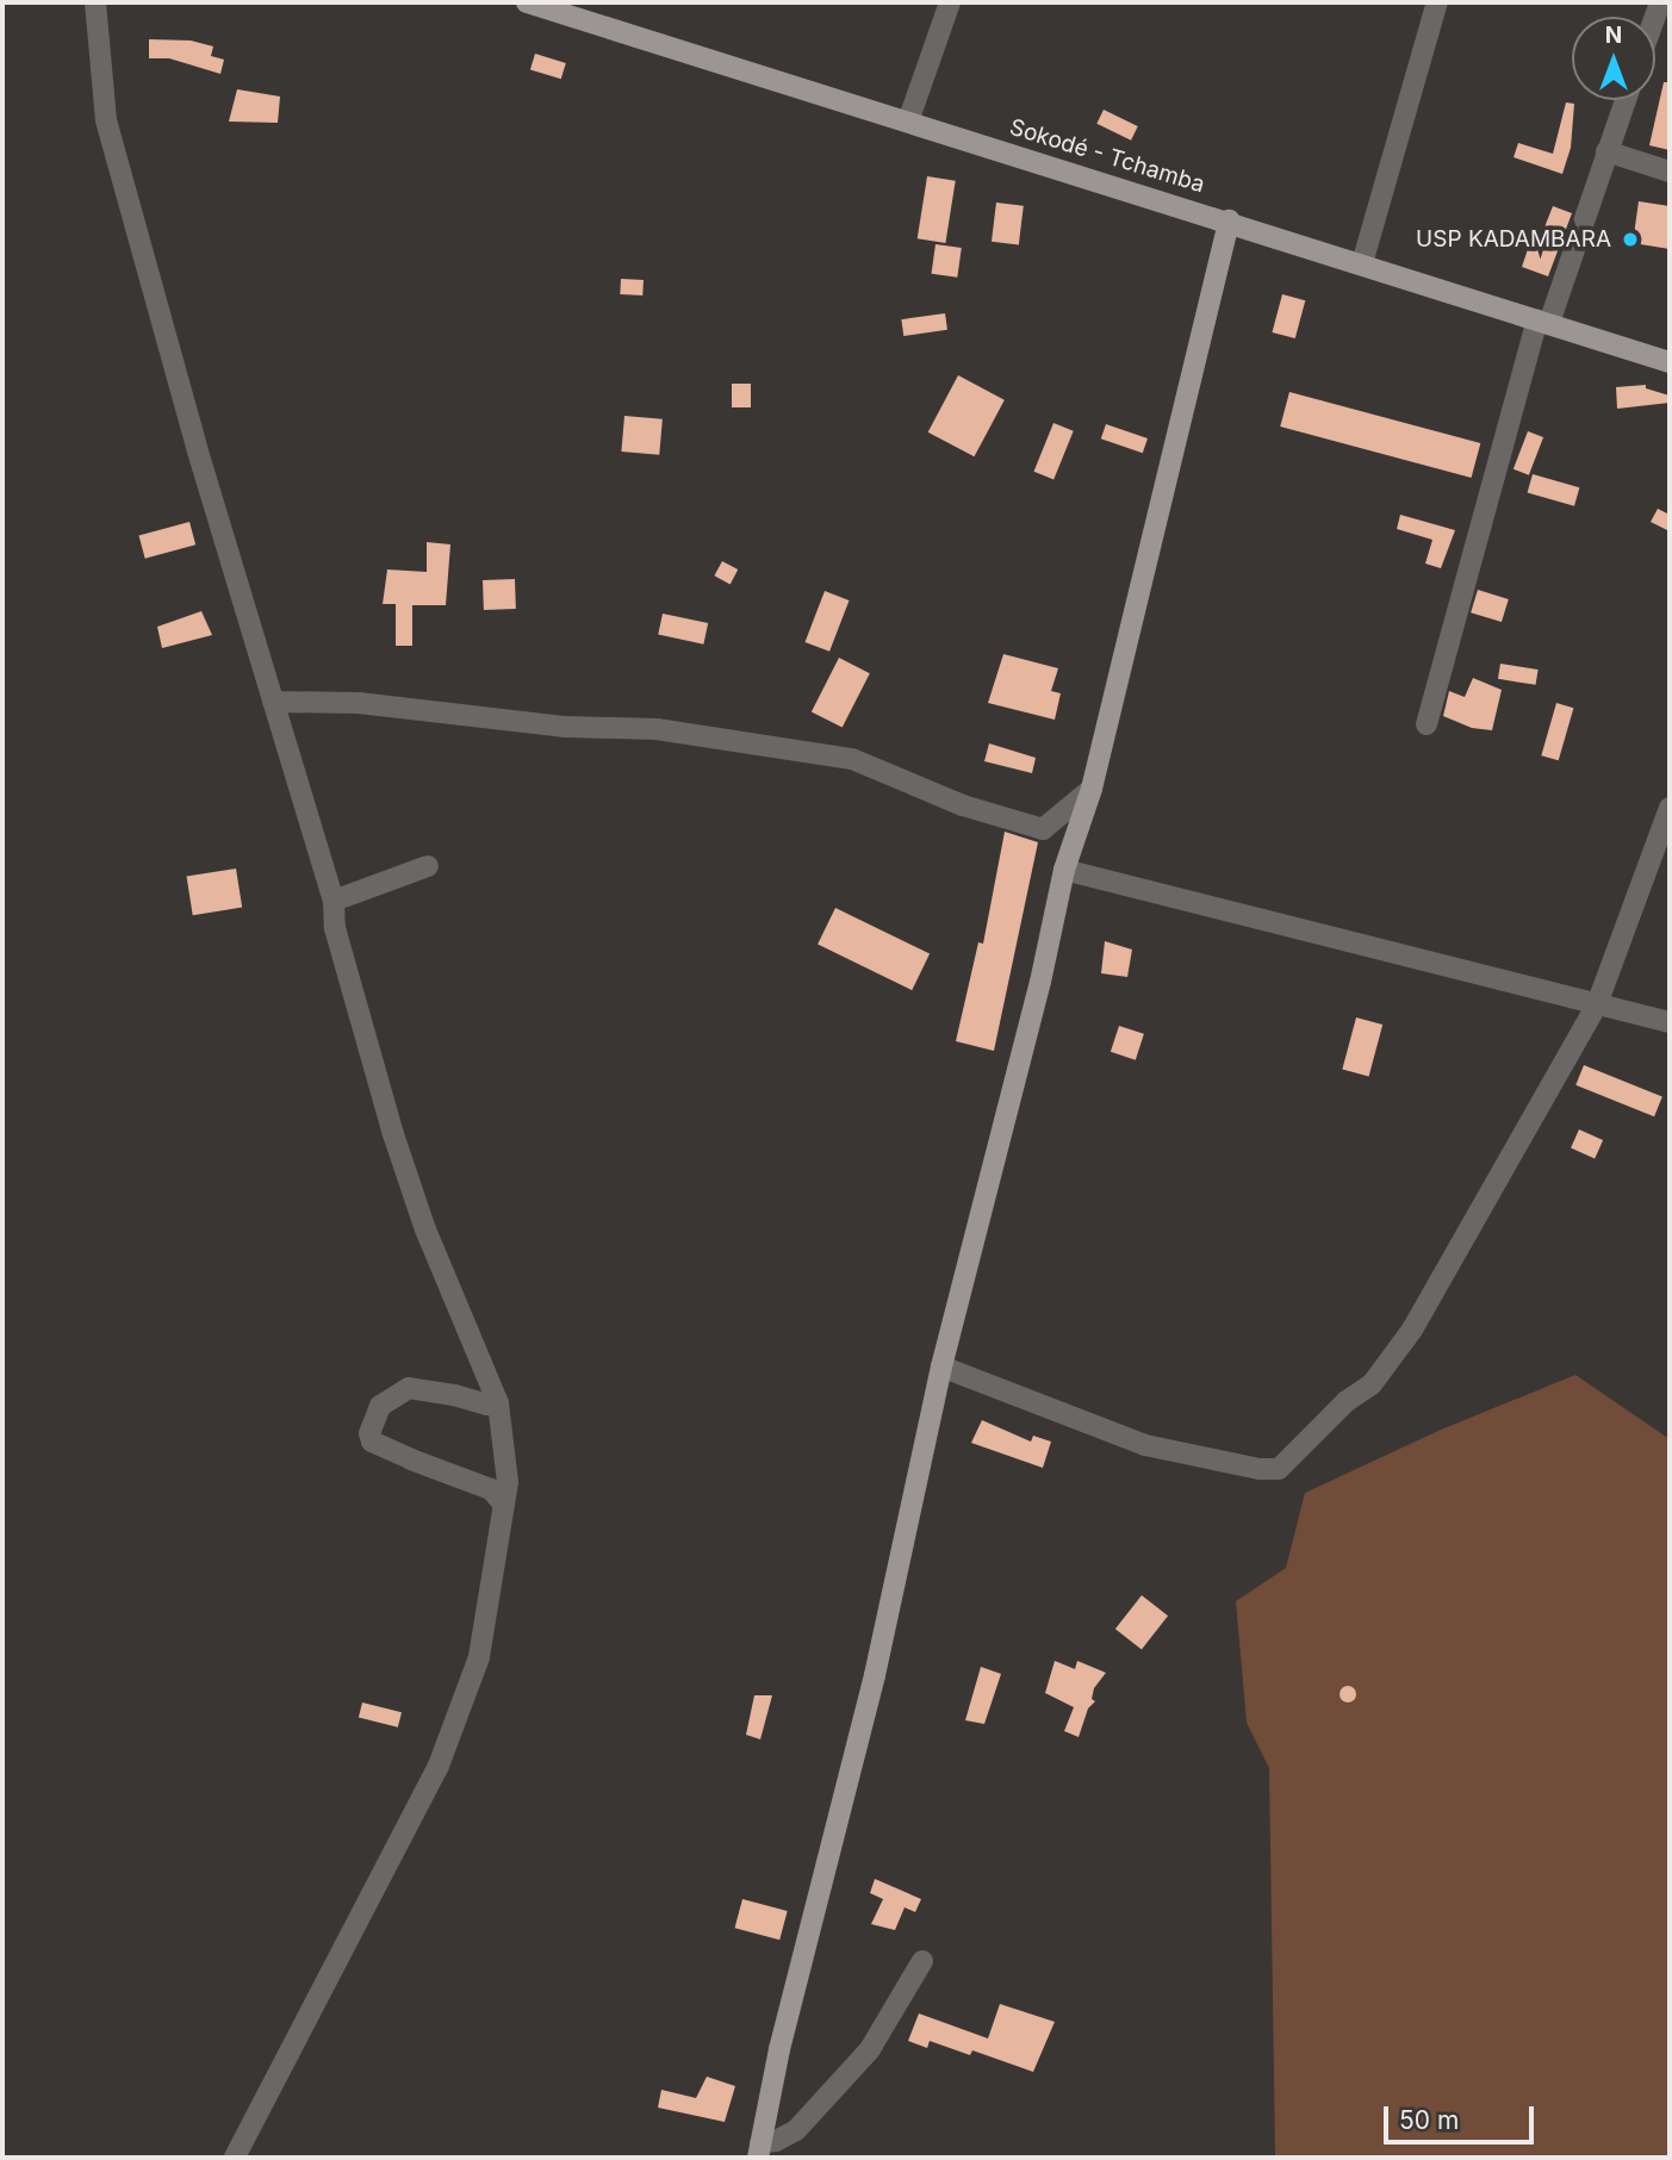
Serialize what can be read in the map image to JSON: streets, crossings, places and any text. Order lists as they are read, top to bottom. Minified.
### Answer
{"streets":{"main road":["Sokodé - Tchamba"]},"places":["USP KADAMBARA"],"scale_bar":"50 m","north":"top"}
